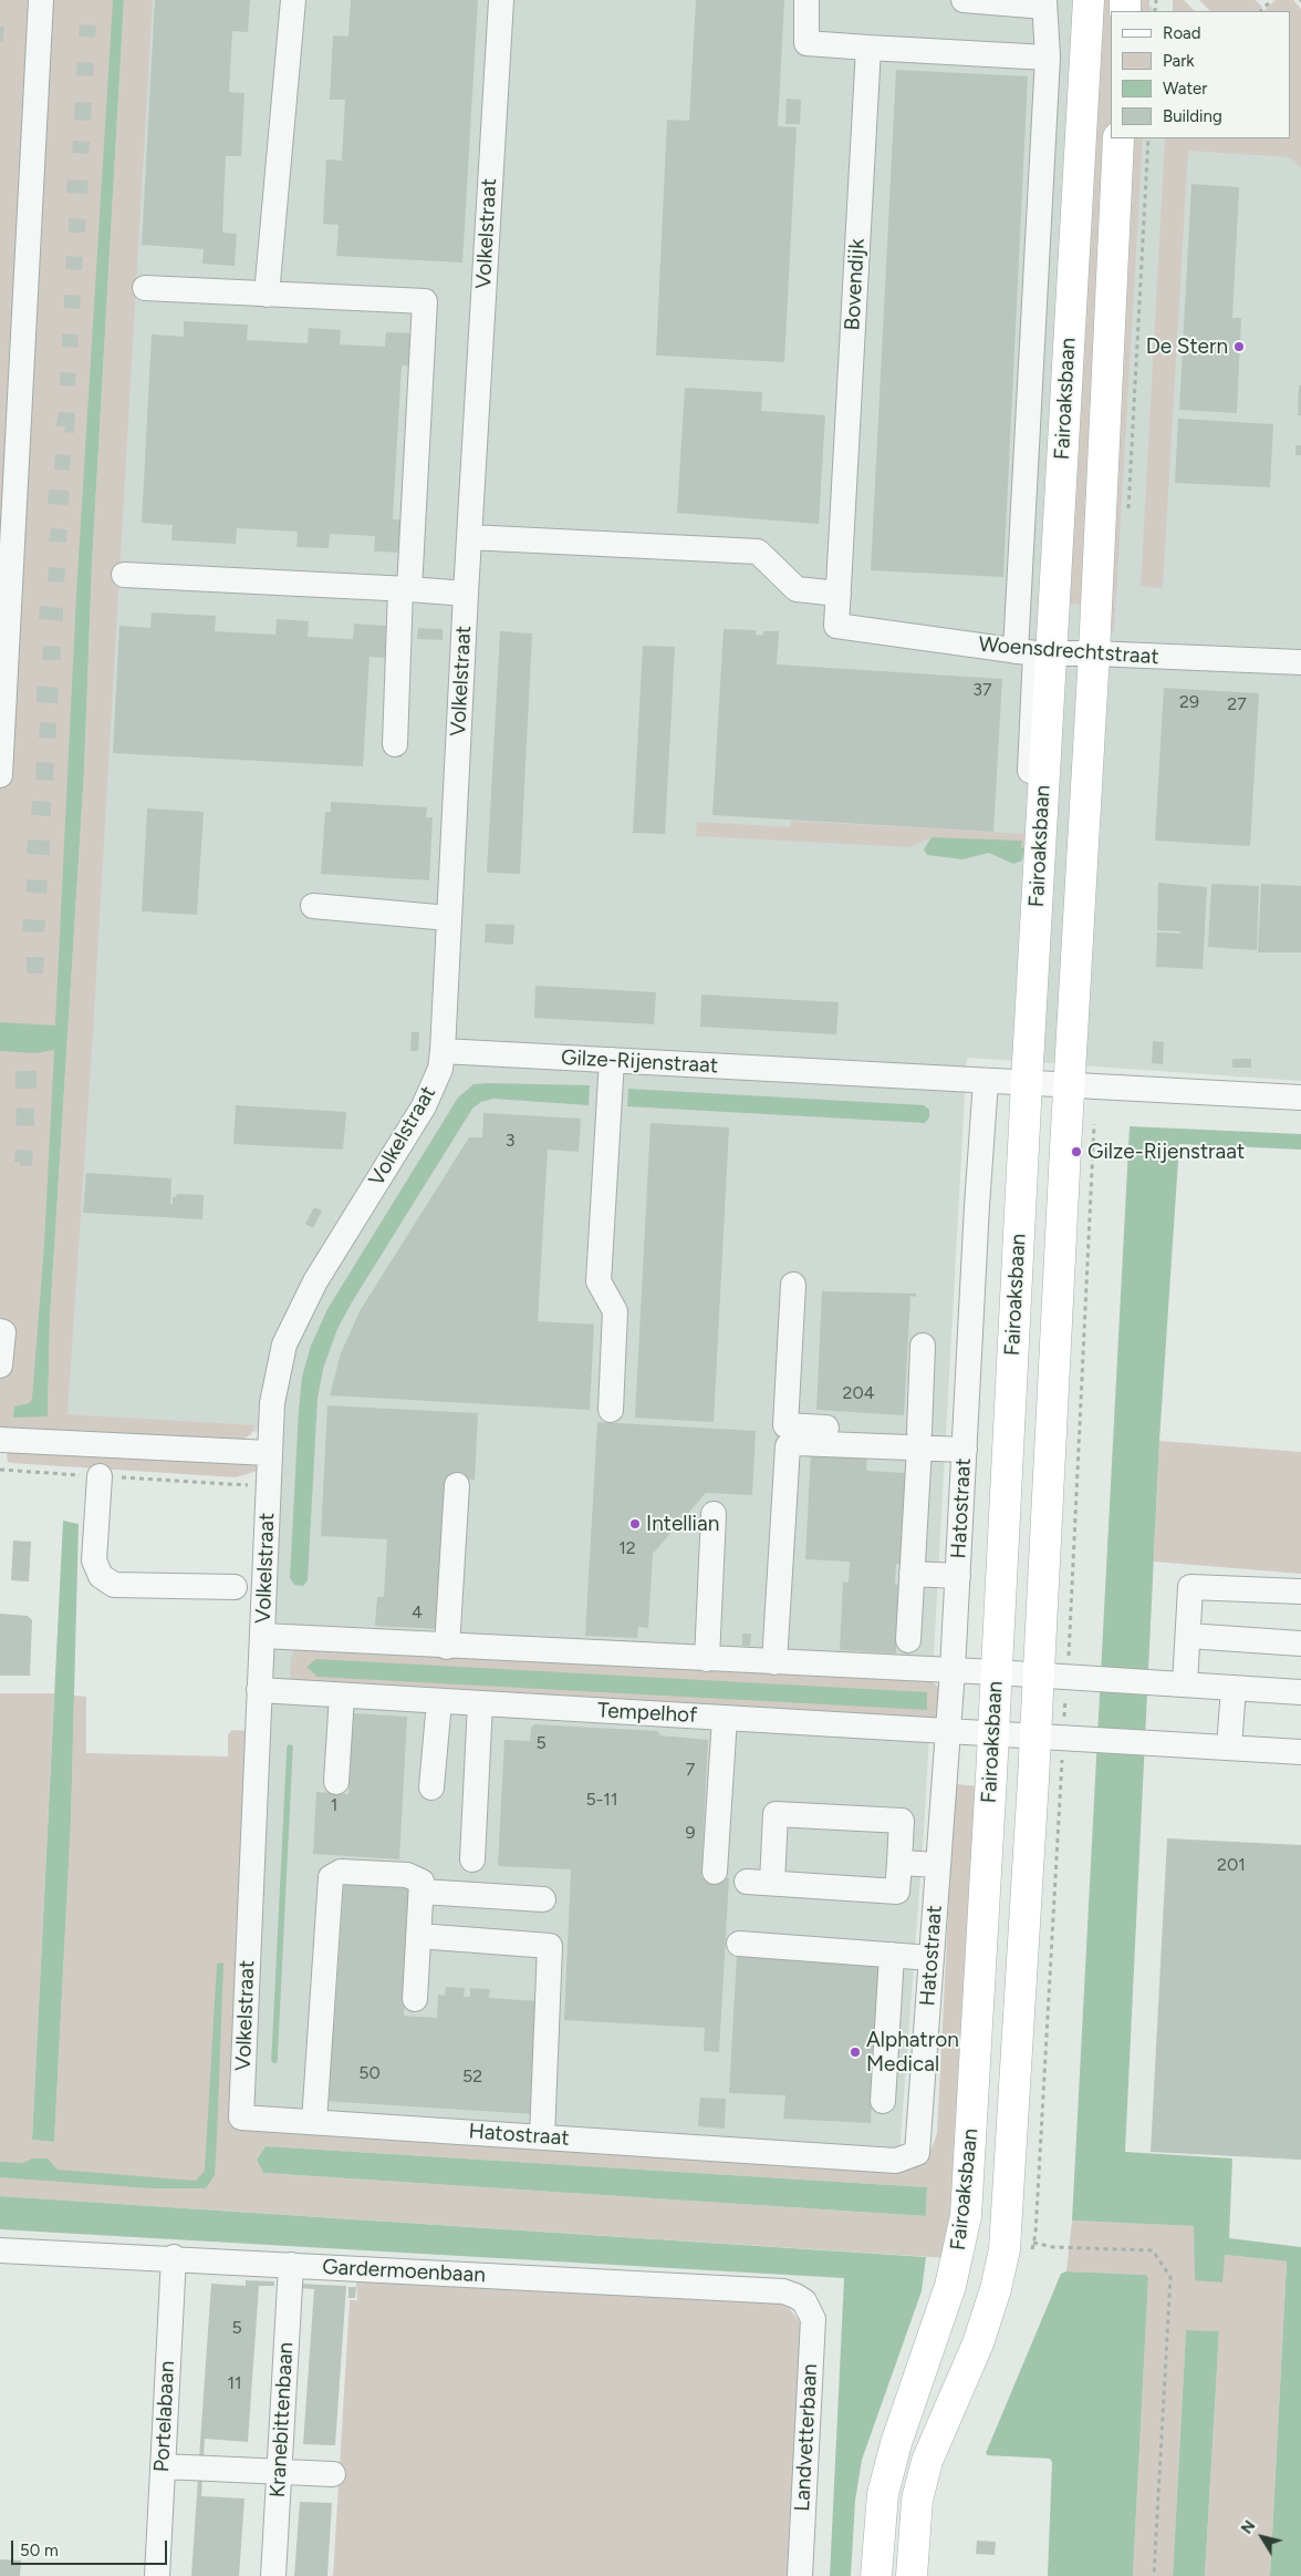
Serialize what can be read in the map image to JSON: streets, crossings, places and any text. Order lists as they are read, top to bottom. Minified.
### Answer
{"streets":{"main road":["Fairoaksbaan"],"street":["Volkelstraat","Bovendijk","Woensdrechtstraat","Gilze-Rijenstraat","Hatostraat","Tempelhof","Gardermoenbaan","Portelabaan","Kranebittenbaan","Landvetterbaan"]},"crossings":[["Volkelstraat","Gilze-Rijenstraat"],["Volkelstraat","Hatostraat"],["Volkelstraat","Tempelhof"],["Bovendijk","Woensdrechtstraat"],["Fairoaksbaan","Woensdrechtstraat"],["Fairoaksbaan","Gilze-Rijenstraat"],["Fairoaksbaan","Tempelhof"],["Gilze-Rijenstraat","Hatostraat"],["Hatostraat","Tempelhof"],["Gardermoenbaan","Portelabaan"],["Gardermoenbaan","Kranebittenbaan"],["Gardermoenbaan","Landvetterbaan"]],"places":["De Stern","Gilze-Rijenstraat","Intellian","Alphatron Medical"],"house_numbers":["37","29","27","3","204","12","4","5","7","5-11","1","9","201","50","52","5","11"],"legend":["Road","Park","Water","Building"],"scale_bar":"50 m","north":"top left"}
